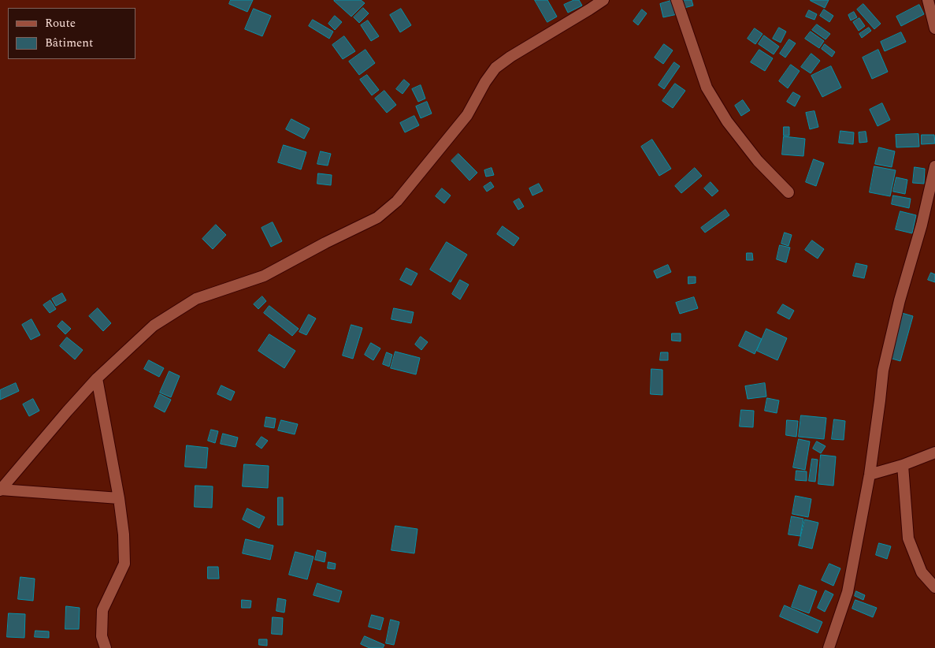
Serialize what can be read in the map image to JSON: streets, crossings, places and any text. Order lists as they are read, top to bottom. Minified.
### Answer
{"legend":["Route","Bâtiment"]}
